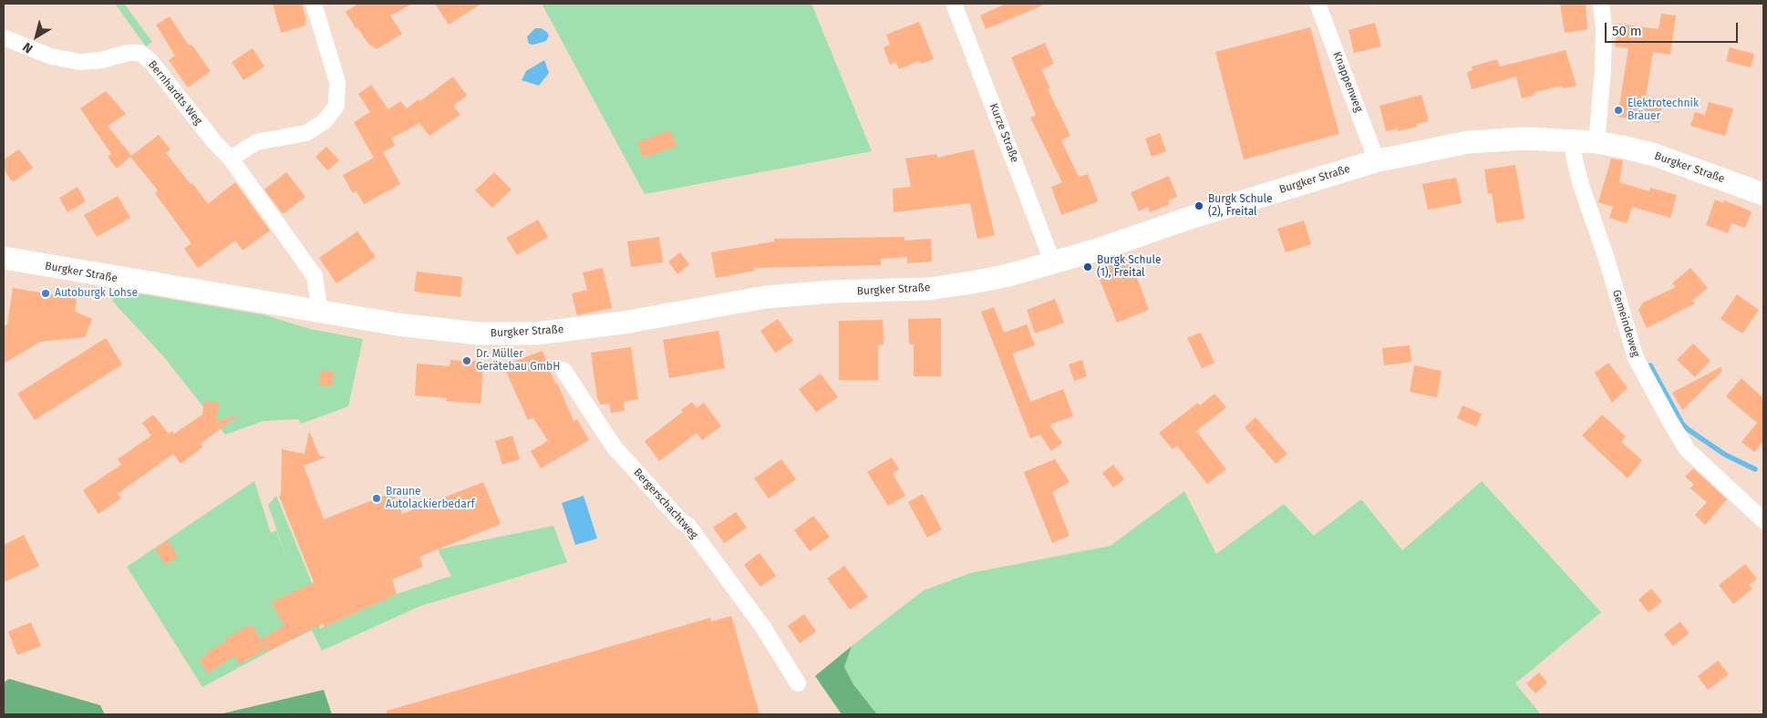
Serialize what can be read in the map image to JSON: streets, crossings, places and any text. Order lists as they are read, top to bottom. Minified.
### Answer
{"streets":{"main road":["Burgker Straße"],"street":["Knappenweg","Bernhardts Weg","Kurze Straße","Gemeindeweg","Bergerschachtweg"]},"crossings":[["Knappenweg","Burgker Straße"],["Bernhardts Weg","Burgker Straße"],["Kurze Straße","Burgker Straße"],["Burgker Straße","Gemeindeweg"]],"places":["Elektrotechnik Bräuer","Burgk Schule (2), Freital","Burgk Schule (1), Freital","Autoburgk Lohse","Dr. Müller Gerätebau GmbH","Braune Autolackierbedarf"],"scale_bar":"50 m","north":"bottom left"}
